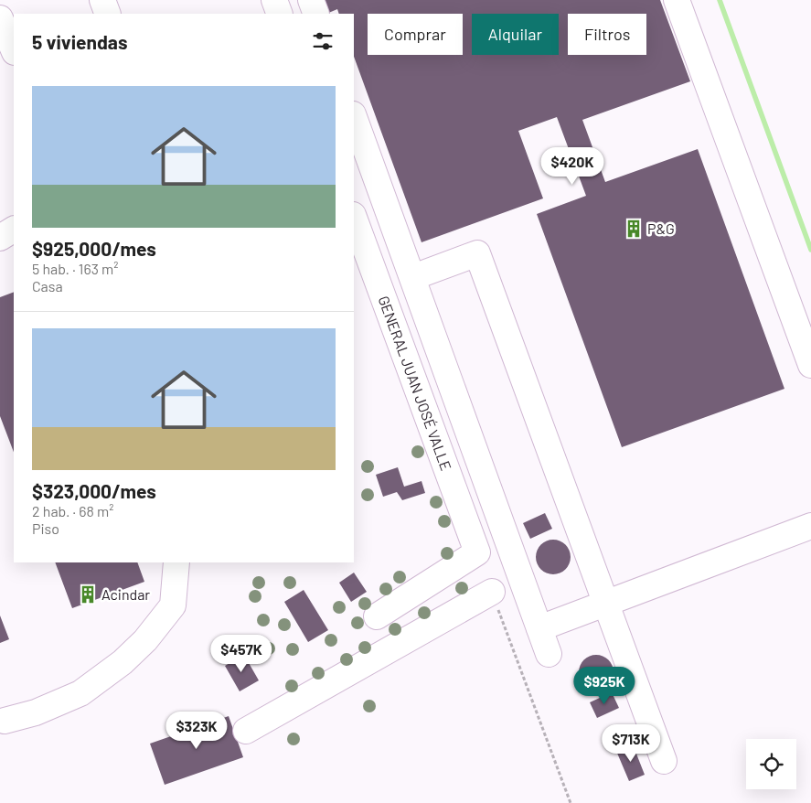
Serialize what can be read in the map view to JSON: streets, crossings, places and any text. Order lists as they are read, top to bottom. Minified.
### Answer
{"streets":{"street":["GENERAL JUAN JOSÉ VALLE"]},"places":{"building":["P&G","Acindar"]},"page":{"chip":["Comprar","Alquilar","Filtros"],"heading":"5 viviendas","list":[{"name":"$925,000/mes","note":"5 hab. · 163 m² · Casa"},{"name":"$323,000/mes","note":"2 hab. · 68 m² · Piso"}],"price":["$420K","$457K","$925K","$323K","$713K"]}}
